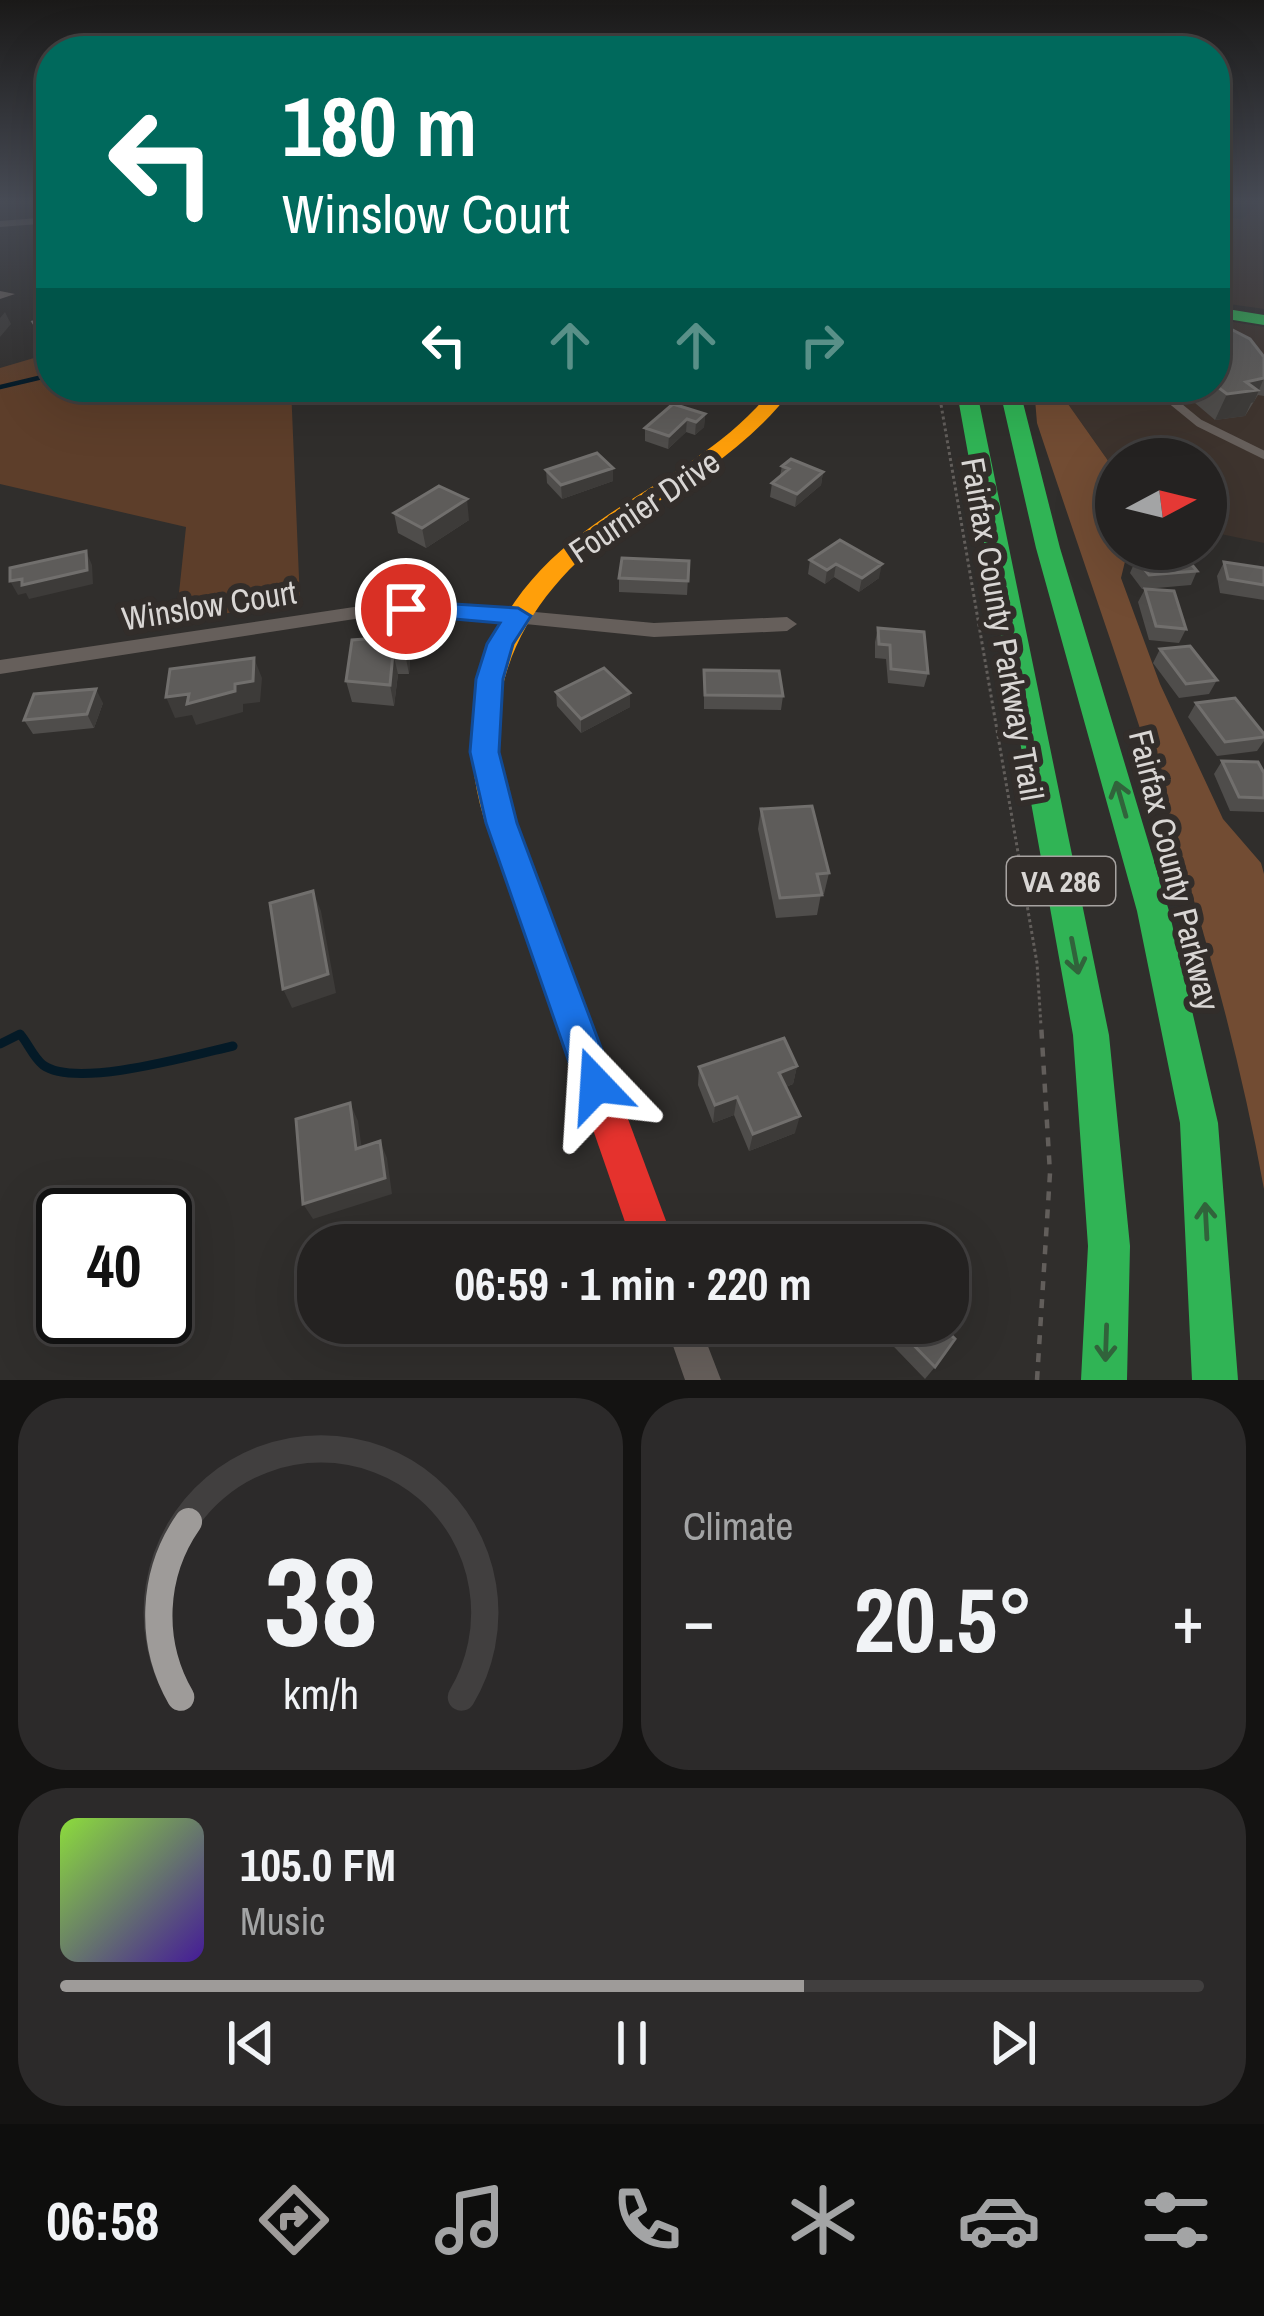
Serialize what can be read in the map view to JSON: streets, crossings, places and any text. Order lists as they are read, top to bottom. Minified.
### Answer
{"streets":{"main road":["Fournier Drive","Fairfax County Parkway","VA 286"],"street":["Winslow Court"],"path":["Fairfax County Parkway Trail"]},"crossings":[["Fournier Drive","Winslow Court"]],"north":"right","page":{"turn":["180 m","Winslow Court"],"limit":"40","trip":"06:59 · 1 min · 220 m","tile":"Climate","heat":["−","20.5°","+"],"song":["105.0 FM","Music"],"tabs":"06:58","gauge":["38","km/h"]}}
